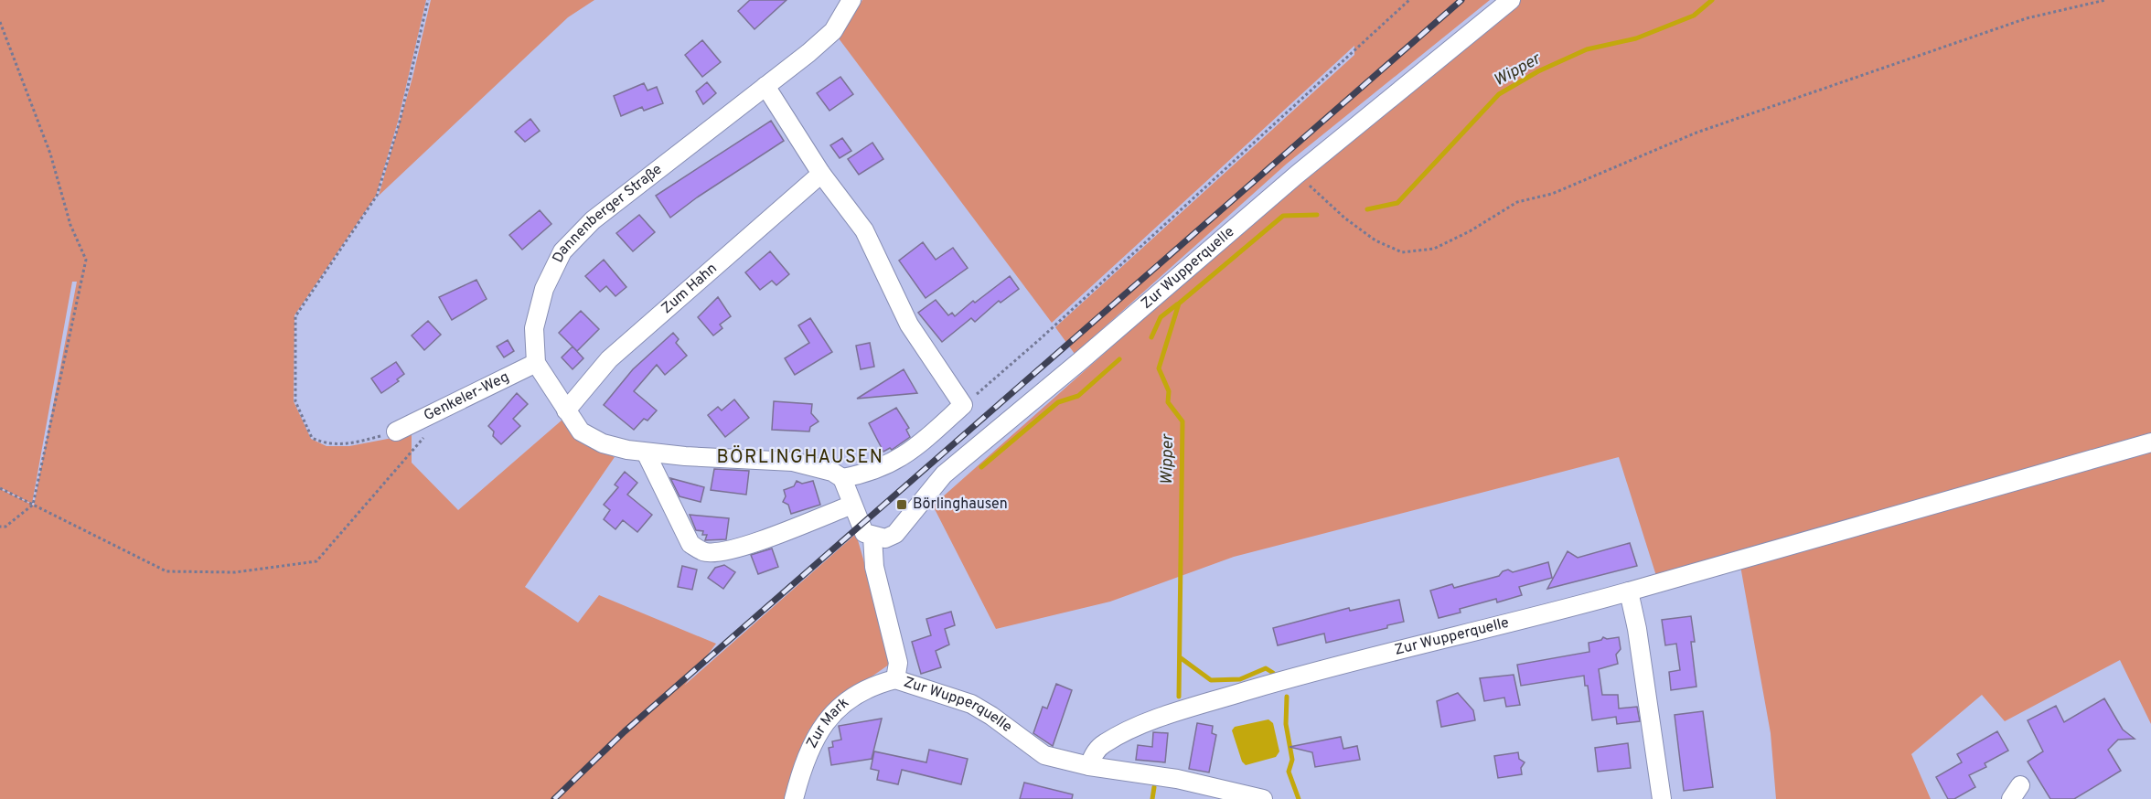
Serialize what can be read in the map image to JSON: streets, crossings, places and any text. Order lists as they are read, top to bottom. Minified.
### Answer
{"streets":{"street":["Dannenberger Straße","Zur Wupperquelle","Zum Hahn","Genkeler-Weg","Zur Mark"]},"crossings":[["Dannenberger Straße","Genkeler-Weg"],["Zur Wupperquelle","Zur Mark"]],"districts":["BÖRLINGHAUSEN"],"water":["Wipper"],"places":{"transit":["Börlinghausen"]}}
